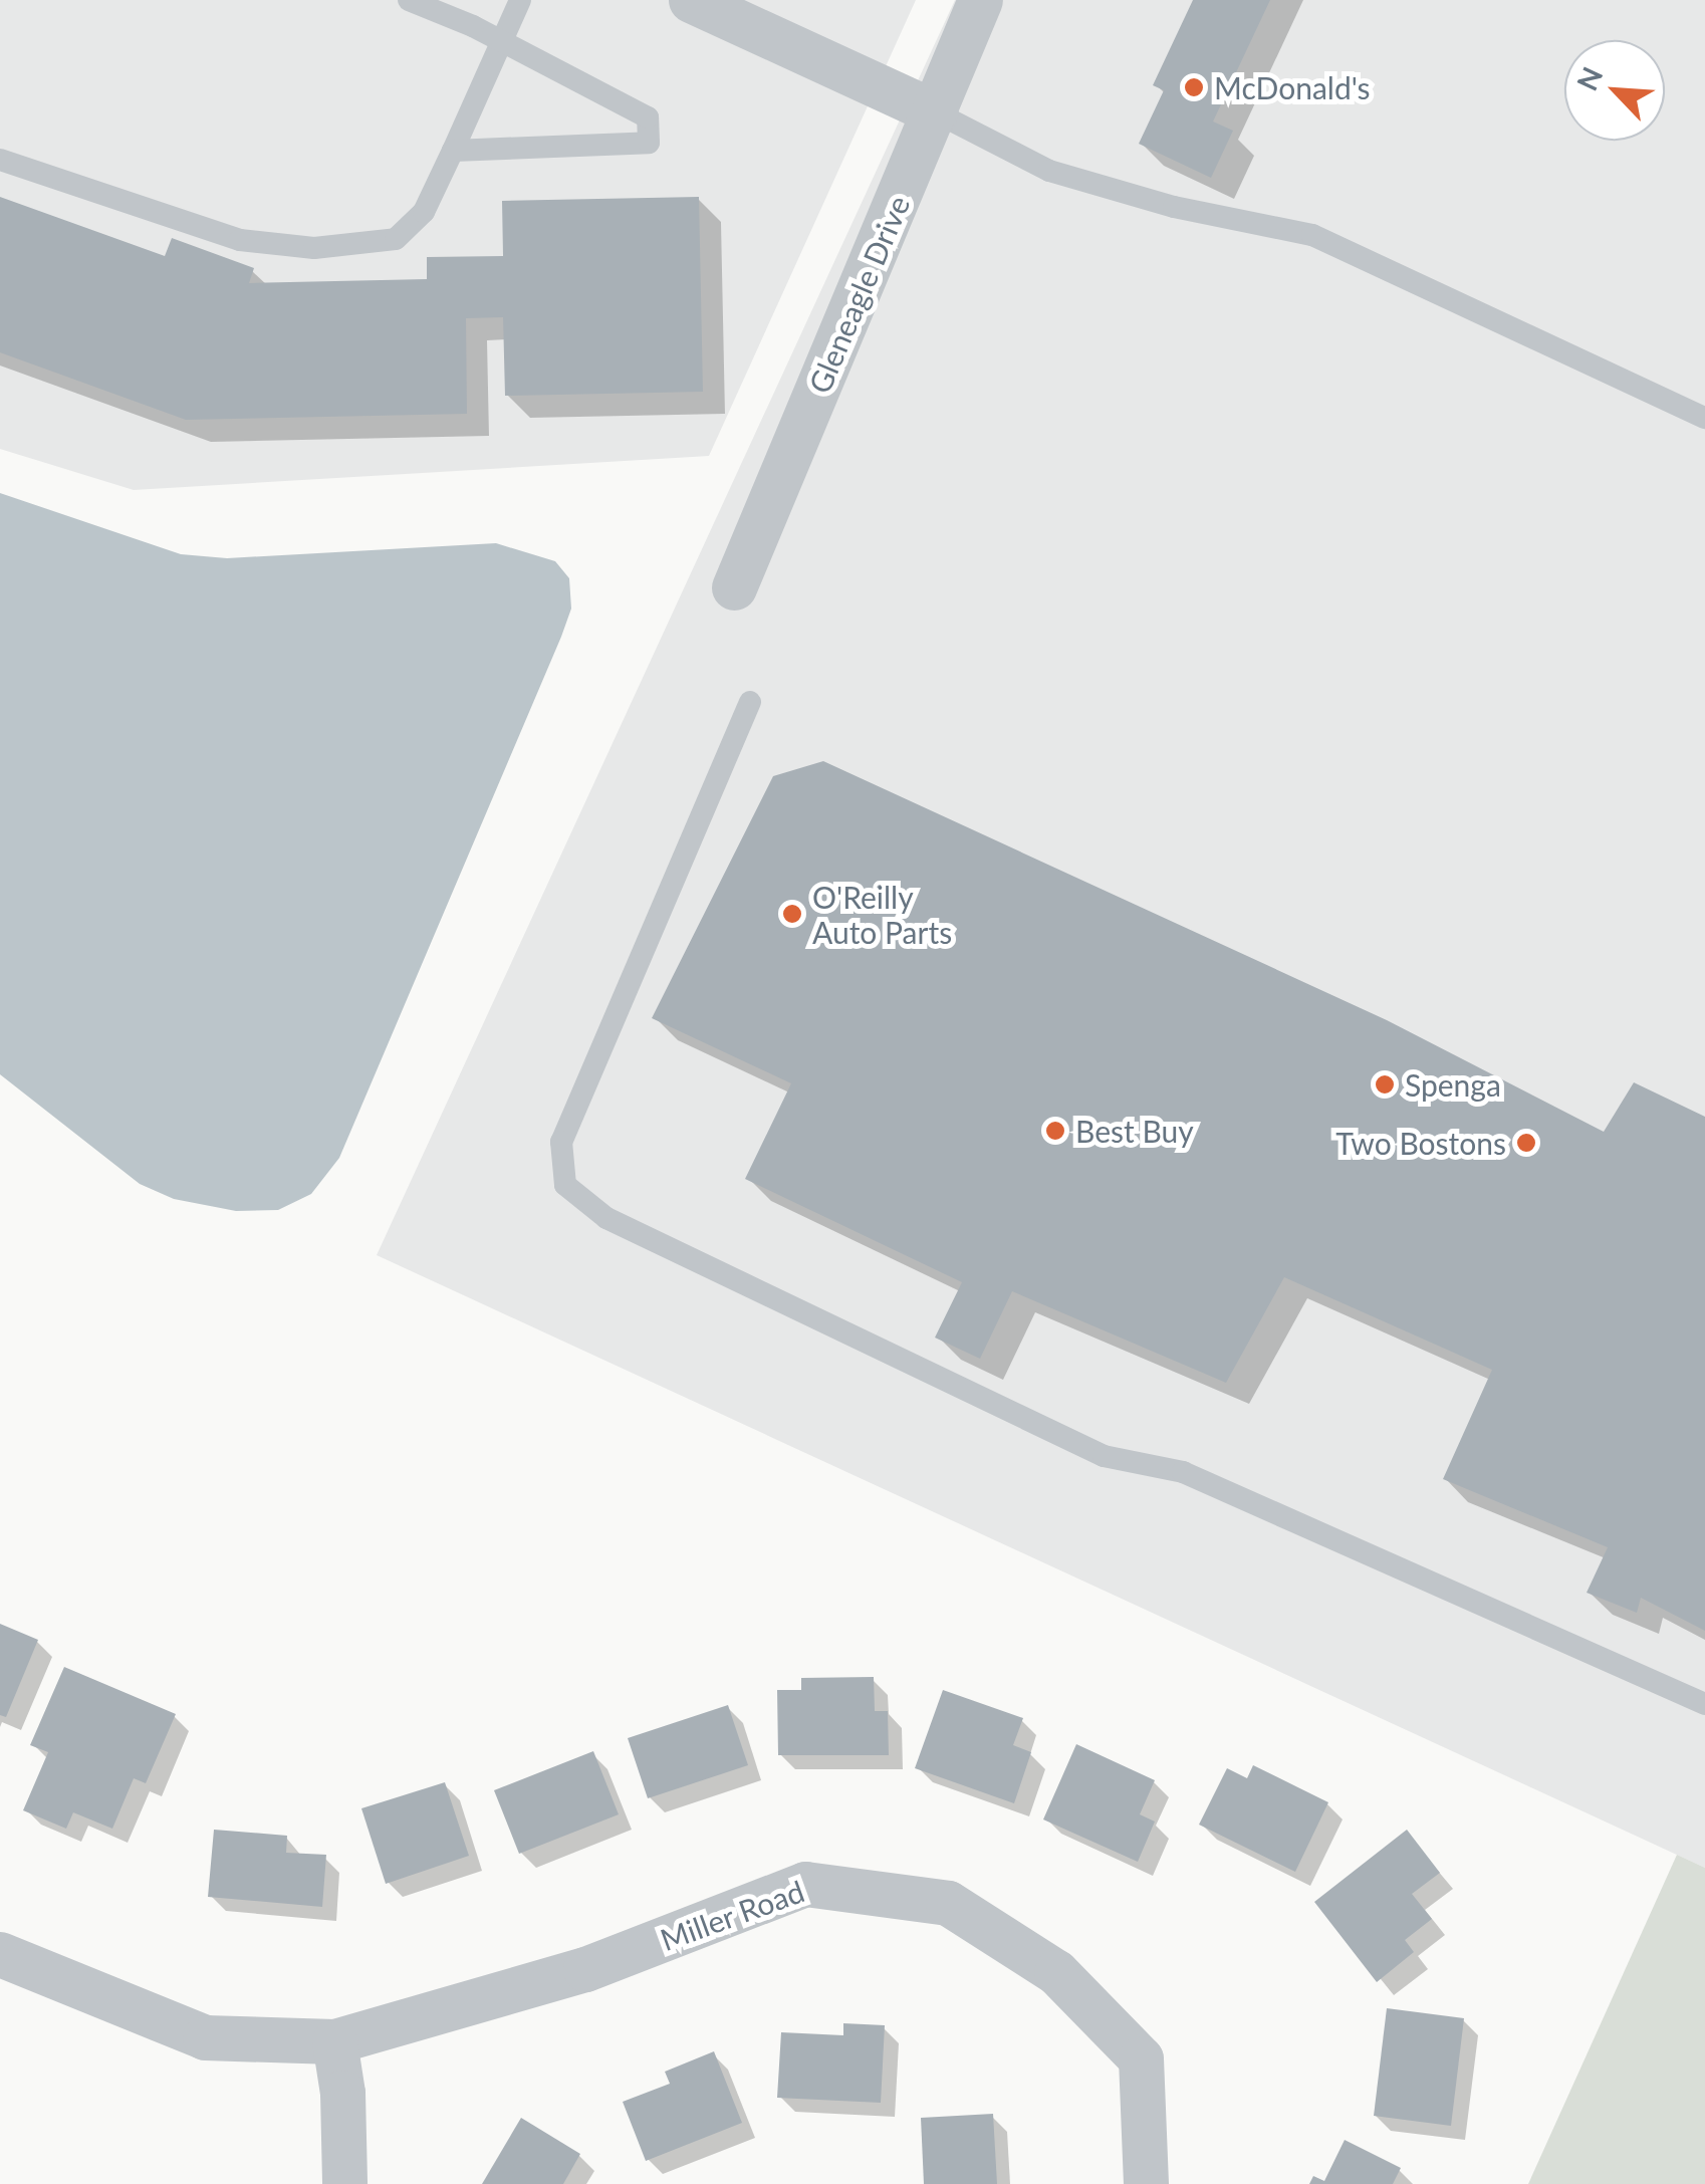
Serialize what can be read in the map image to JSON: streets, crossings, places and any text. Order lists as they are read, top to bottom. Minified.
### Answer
{"streets":{"street":["Gleneagle Drive","Miller Road"]},"places":["McDonald's","O'Reilly Auto Parts","Spenga","Best Buy","Two Bostons"],"north":"top left"}
